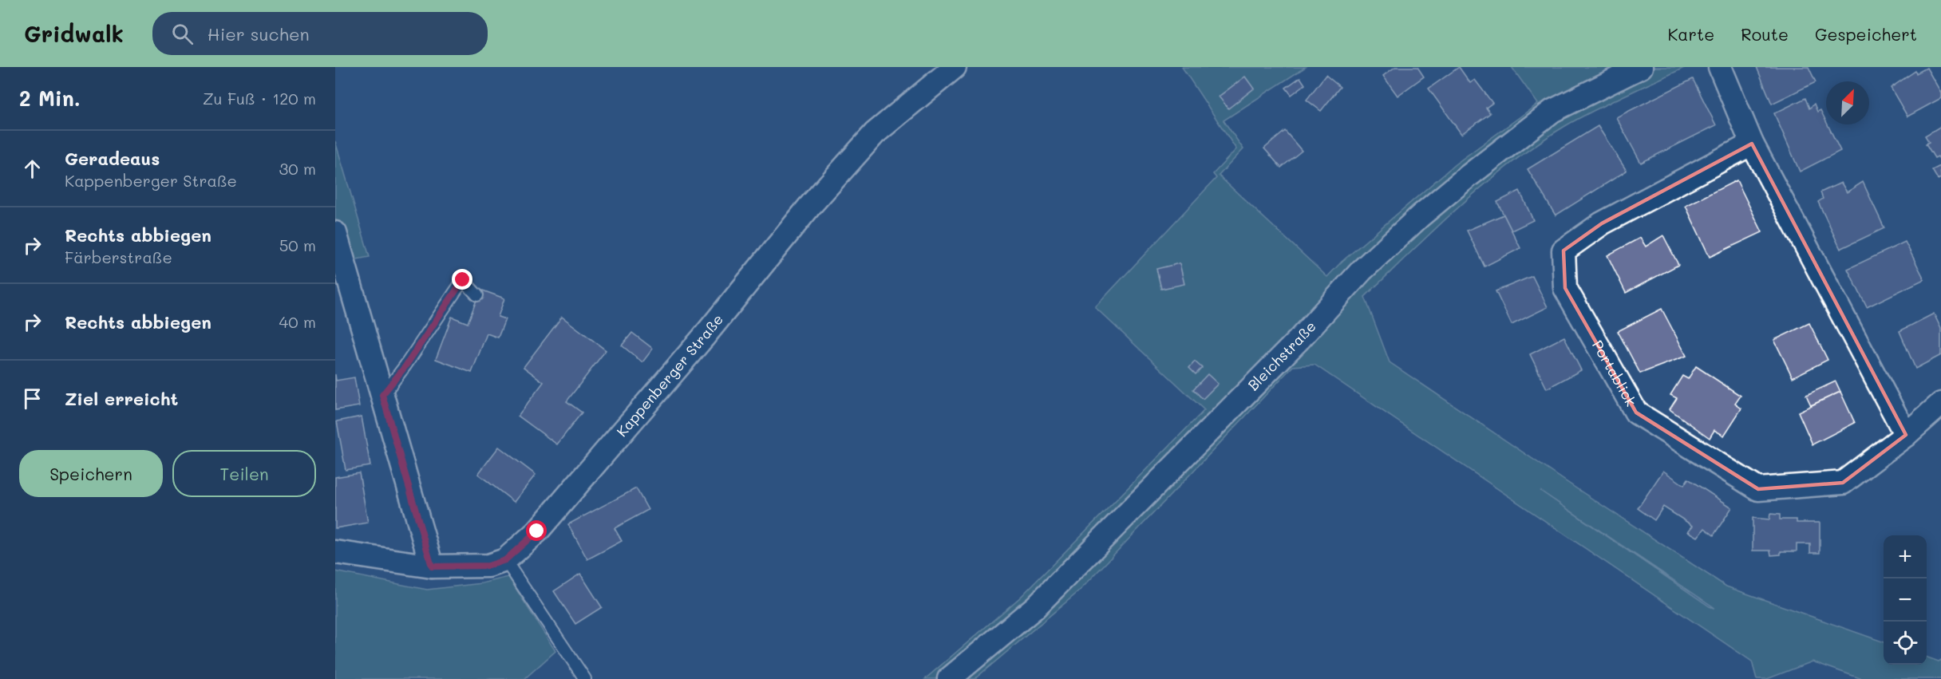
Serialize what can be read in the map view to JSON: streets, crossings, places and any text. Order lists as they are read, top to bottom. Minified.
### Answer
{"streets":{"street":["Bleichstraße","Portablick","Kappenberger Straße"]},"north":"top right","page":{"header":"Gridwalk","search":"Hier suchen","nav":["Karte","Route","Gespeichert"],"heading":["2 Min.","Zu Fuß · 120 m"],"list":[["Geradeaus","Kappenberger Straße","30 m"],["Rechts abbiegen","Färberstraße","50 m"],["Rechts abbiegen","40 m"],"Ziel erreicht"],"buttons":["Speichern","Teilen"],"map_buttons":["+","−"]}}
